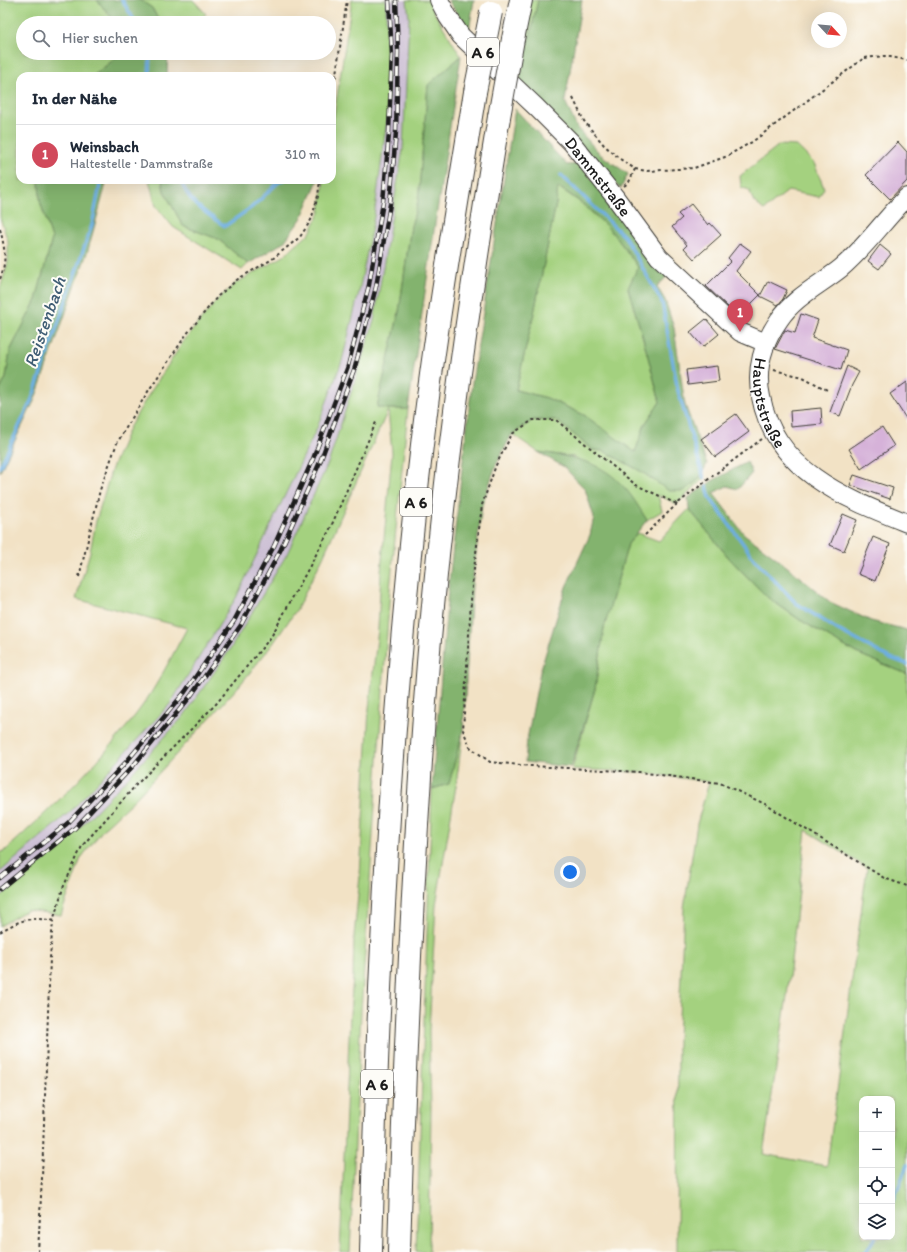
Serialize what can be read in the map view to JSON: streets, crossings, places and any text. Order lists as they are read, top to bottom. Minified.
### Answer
{"streets":{"highway":["A 6"],"street":["Dammstraße","Hauptstraße"]},"crossings":[["Dammstraße","Hauptstraße"]],"water":["Reistenbach"],"north":"bottom right","page":{"search":"Hier suchen","heading":"In der Nähe","list":[{"mark":"1","name":"Weinsbach","note":"Haltestelle · Dammstraße","value":"310 m"}],"pins":"1","map_buttons":["+","−"]}}
